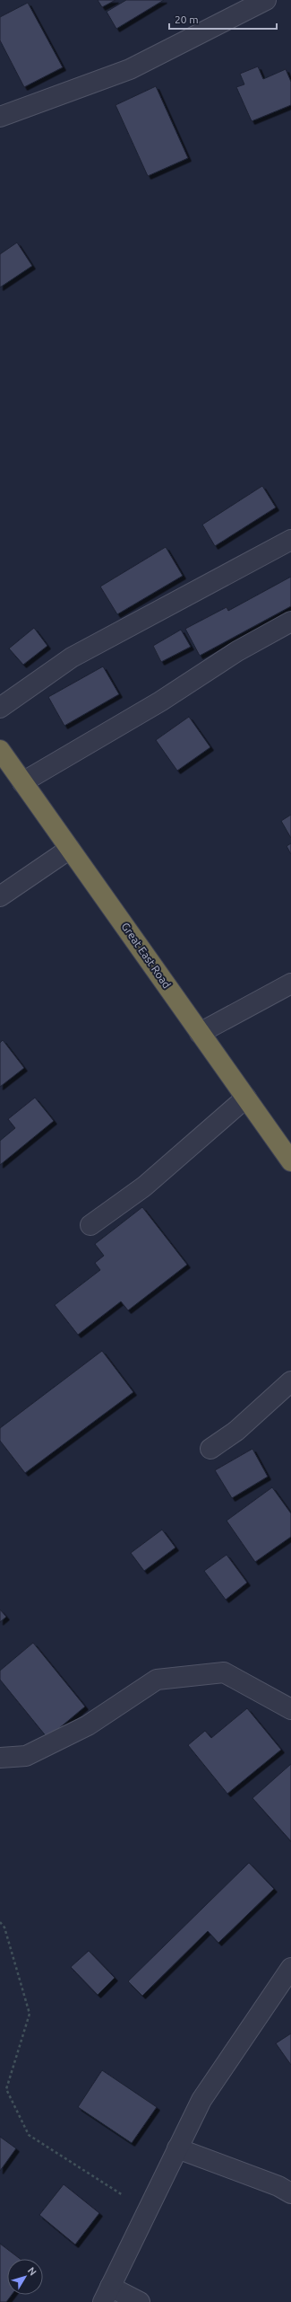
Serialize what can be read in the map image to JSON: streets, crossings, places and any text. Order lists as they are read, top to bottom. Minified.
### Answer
{"streets":{"highway":["Great East Road"]},"scale_bar":"20 m","north":"top right"}
